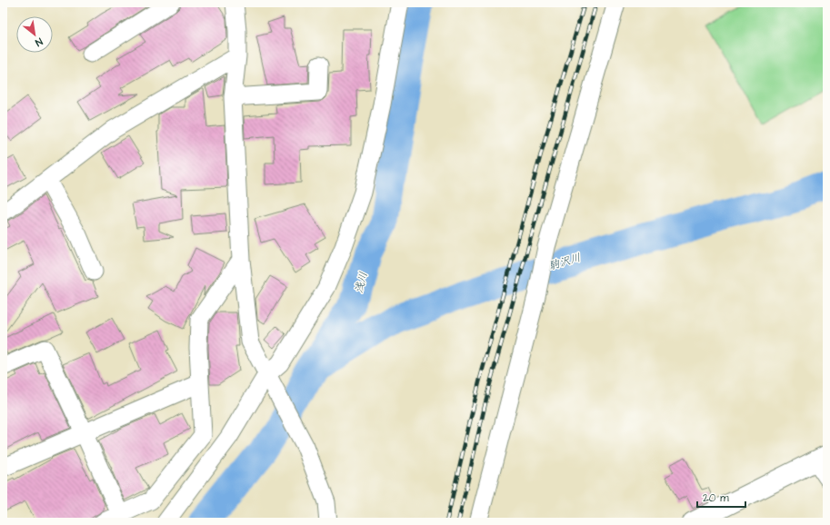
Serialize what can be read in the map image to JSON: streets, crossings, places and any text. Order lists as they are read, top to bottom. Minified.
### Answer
{"water":["駒沢川","浅川"],"scale_bar":"20 m","north":"bottom right"}
